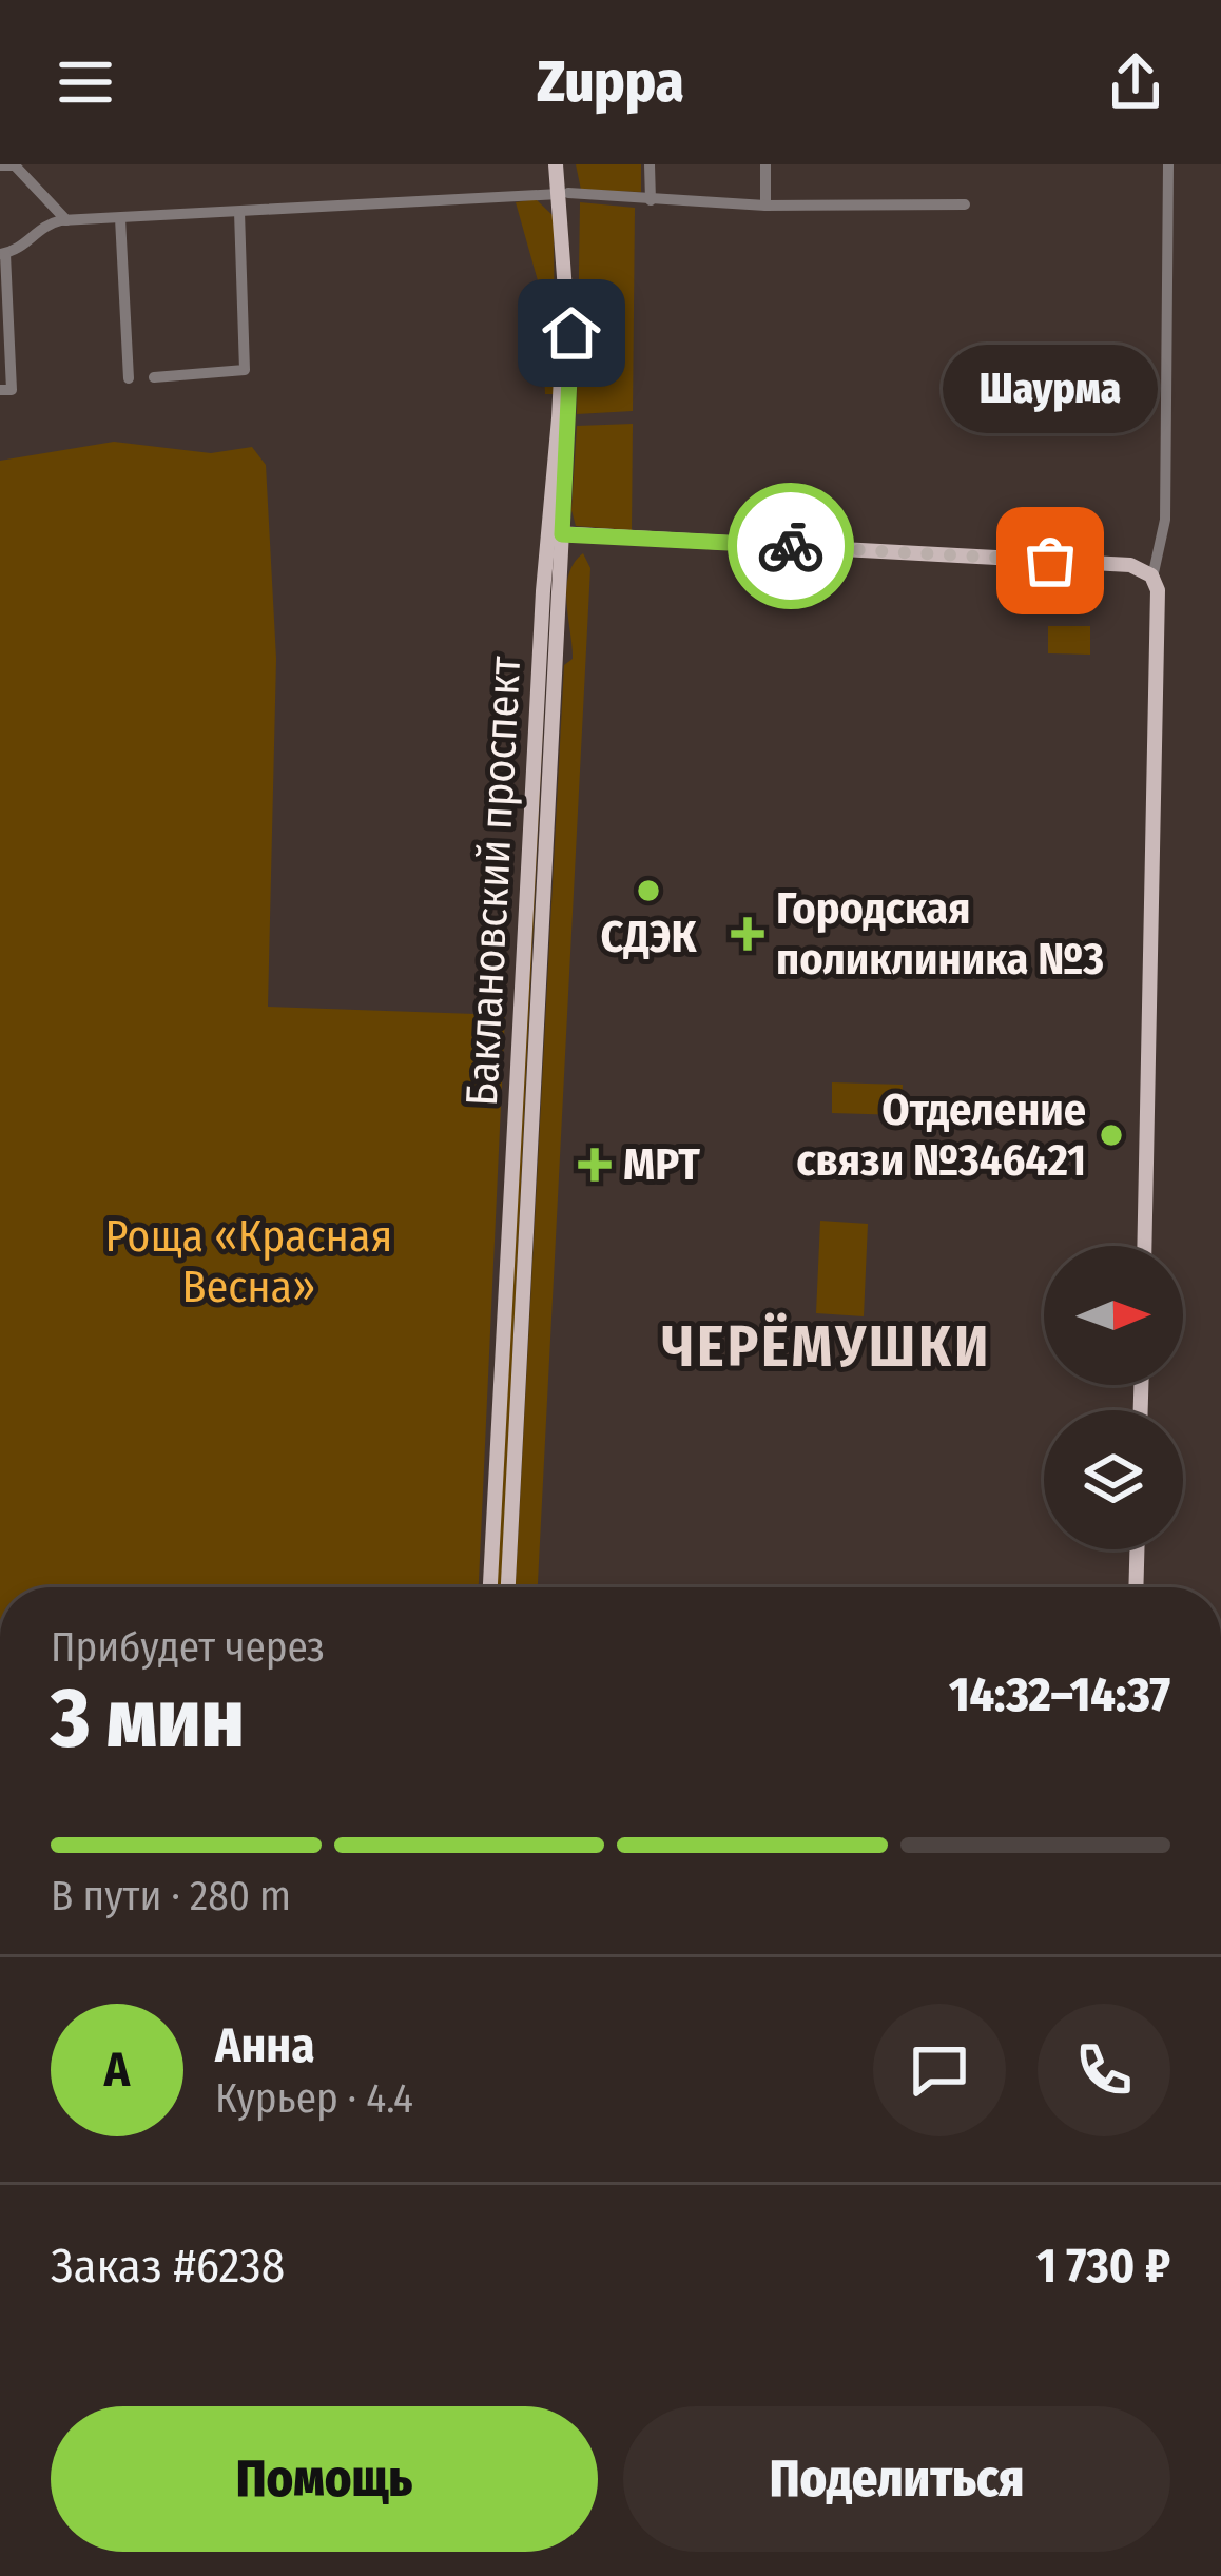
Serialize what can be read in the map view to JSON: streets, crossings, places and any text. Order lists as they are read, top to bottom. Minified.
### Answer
{"streets":{"main road":["Баклановский проспект"]},"districts":["ЧЕРЁМУШКИ"],"parks":["Роща «Красная Весна»"],"places":{"other":["Шаурма","СДЭК","Отделение связи №346421"],"health":["Городская поликлиника №3","МРТ"]},"north":"right","page":{"header":"Zuppa","bubble":"Шаурма","heading":["3 мин","Прибудет через","14:32–14:37"],"panel":["Анна","Курьер · 4.4","Заказ #6238","1 730 ₽"],"bar":"В пути · 280 m","round":"А","buttons":["Помощь","Поделиться"]}}
